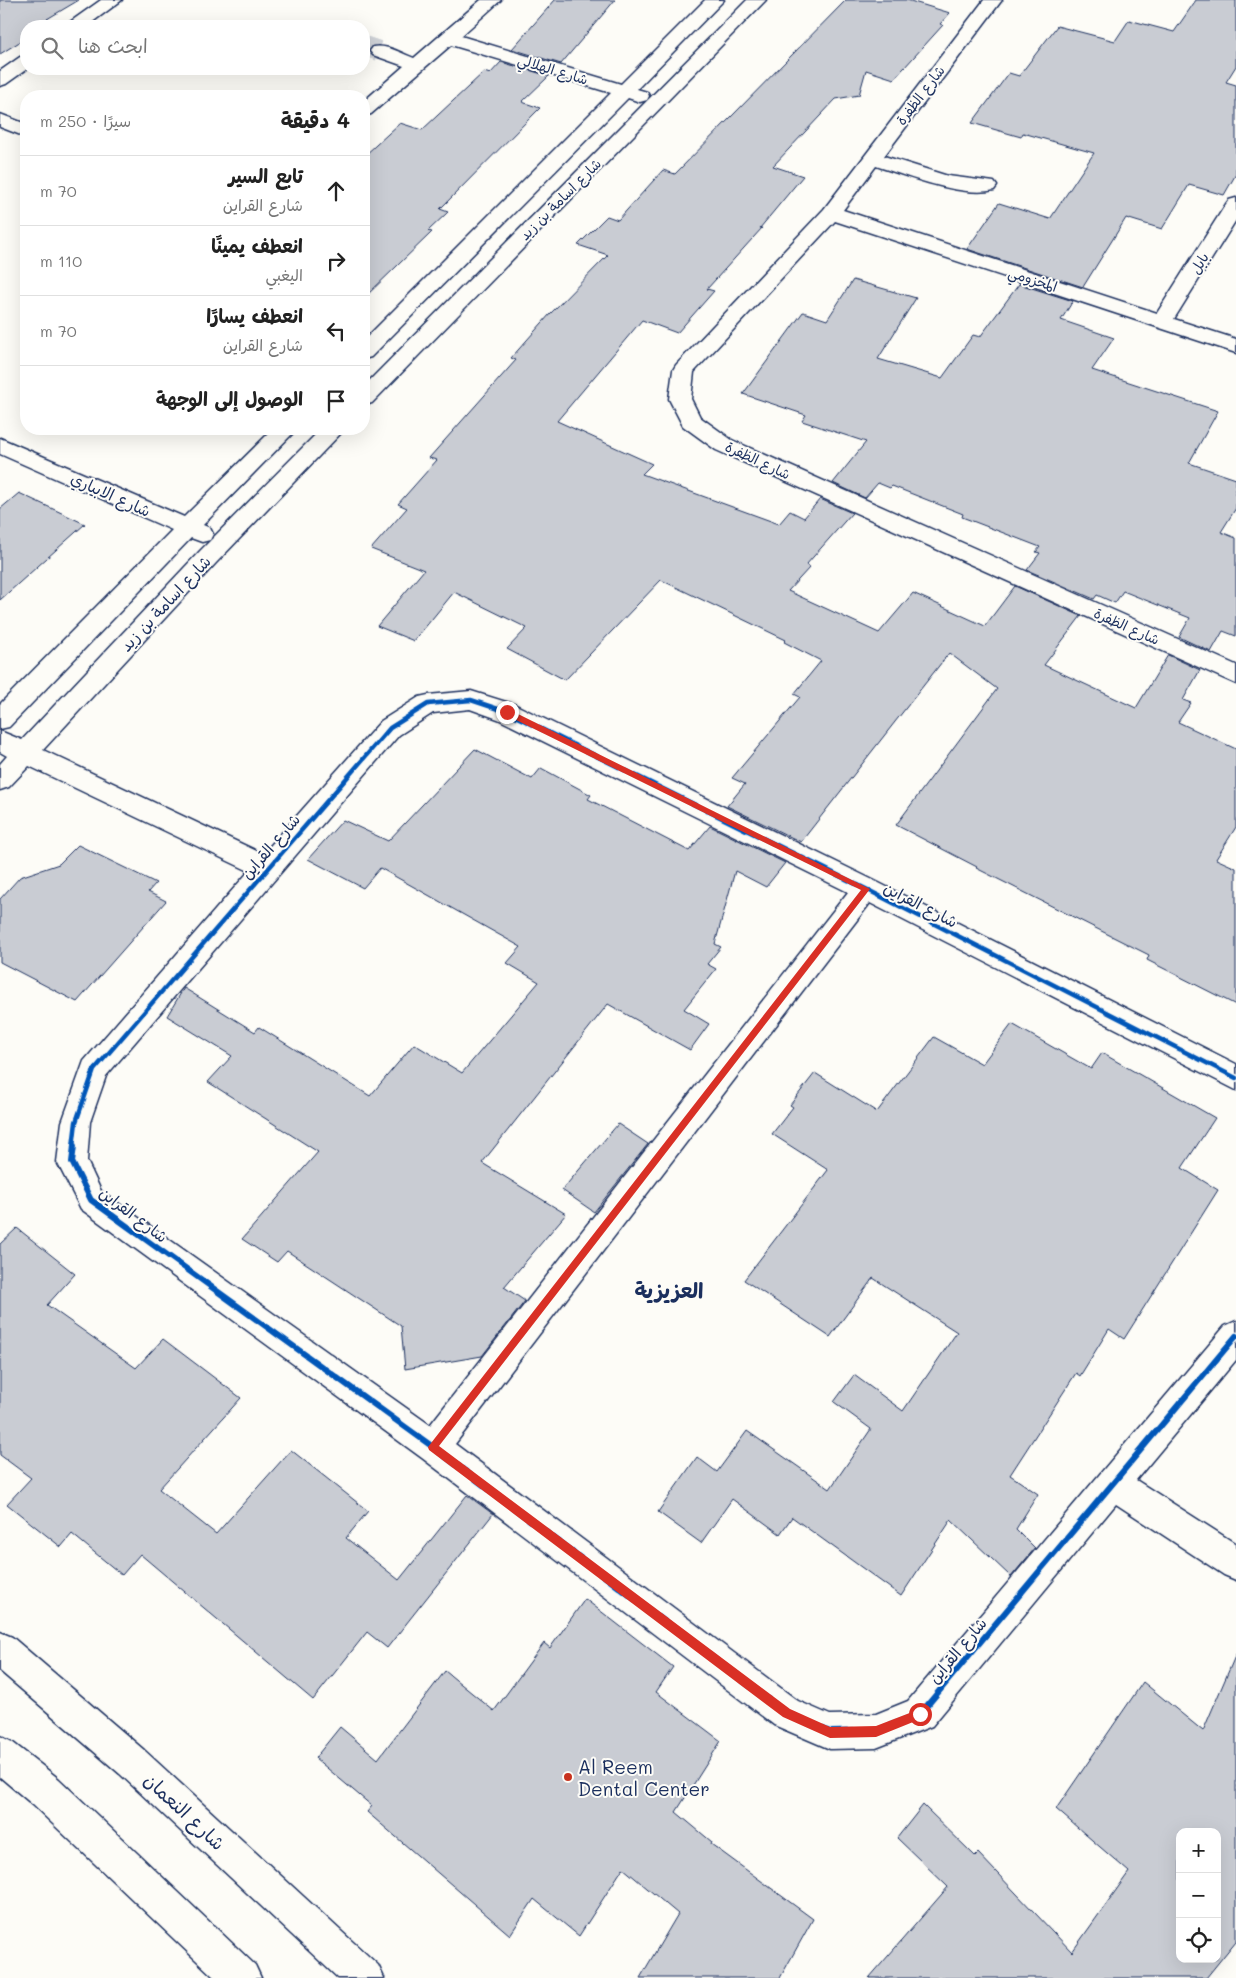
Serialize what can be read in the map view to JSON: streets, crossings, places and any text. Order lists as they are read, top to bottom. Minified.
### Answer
{"streets":{"street":["شارع الهلالي","شارع الظفرة","شارع اسامة بن زيد","بابل","المخزومي","شارع الابياري","شارع القراين","شارع النعمان"]},"crossings":[["شارع الهلالي","شارع اسامة بن زيد"],["شارع الظفرة","المخزومي"],["شارع اسامة بن زيد","شارع الابياري"],["شارع اسامة بن زيد","شارع القراين"],["بابل","المخزومي"]],"districts":["العزيزية"],"places":["Al Reem Dental Center"],"page":{"search":"ابحث هنا","heading":["4 دقيقة","سيرًا · 250 m"],"list":[["تابع السير","شارع القراين","70 m"],["انعطف يمينًا","اليغبي","110 m"],["انعطف يسارًا","شارع القراين","70 m"],"الوصول إلى الوجهة"],"map_buttons":["+","−"]}}
